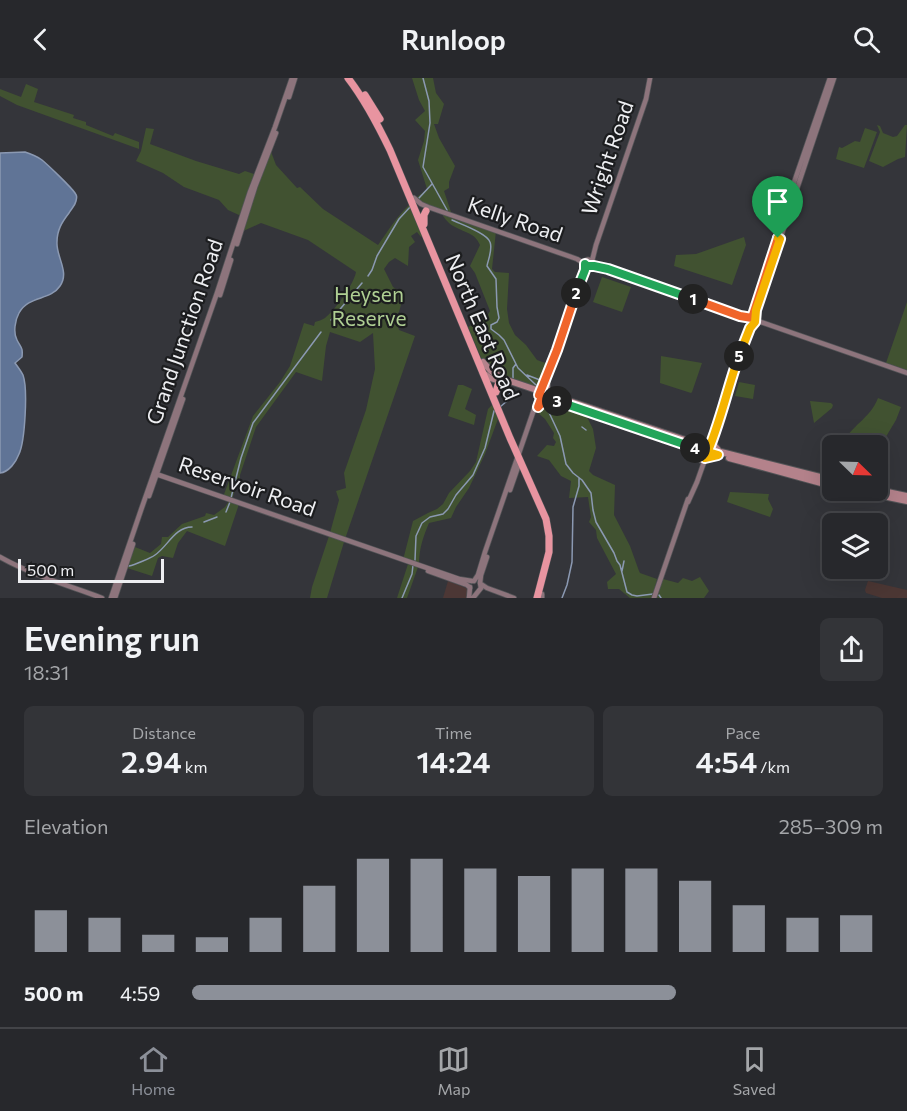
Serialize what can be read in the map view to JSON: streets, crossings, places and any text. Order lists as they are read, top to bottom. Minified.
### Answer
{"streets":{"highway":["North East Road"],"main road":["Wright Road","Kelly Road","Grand Junction Road","Reservoir Road"]},"crossings":[["Wright Road","Kelly Road"],["Wright Road","North East Road"],["Kelly Road","North East Road"],["Grand Junction Road","Reservoir Road"]],"parks":["Heysen Reserve"],"scale_bar":"500 m","north":"bottom right","page":{"header":"Runloop","pins":["2","1","5","3","4"],"scale":"500 m","heading":["Evening run","18:31"],"stats":[["Distance","2.94 km"],["Time","14:24"],["Pace","4:54 /km"]],"chart":["Elevation","285–309 m"],"list":[{"name":"500 m","note":"4:59"}],"tabs":["Home","Map","Saved"]}}
